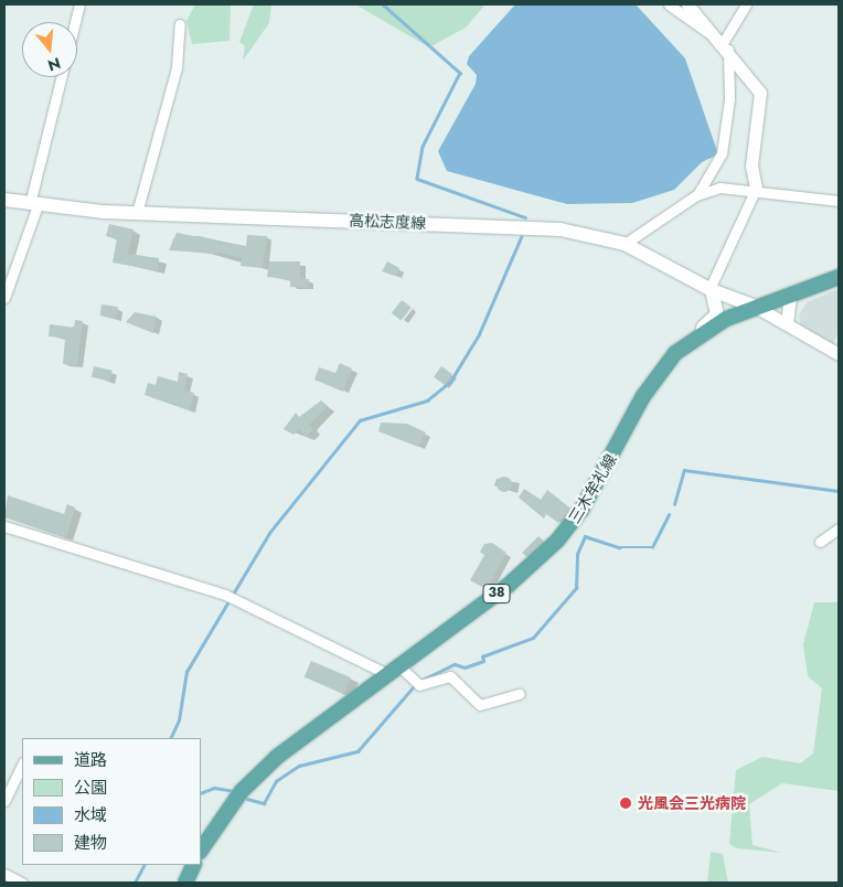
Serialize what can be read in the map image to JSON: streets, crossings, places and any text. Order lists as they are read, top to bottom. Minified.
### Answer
{"streets":{"main road":["高松志度線","三木牟礼線","38"]},"crossings":[["高松志度線","三木牟礼線"]],"places":["光風会三光病院"],"legend":["道路","公園","水域","建物"],"north":"bottom"}
